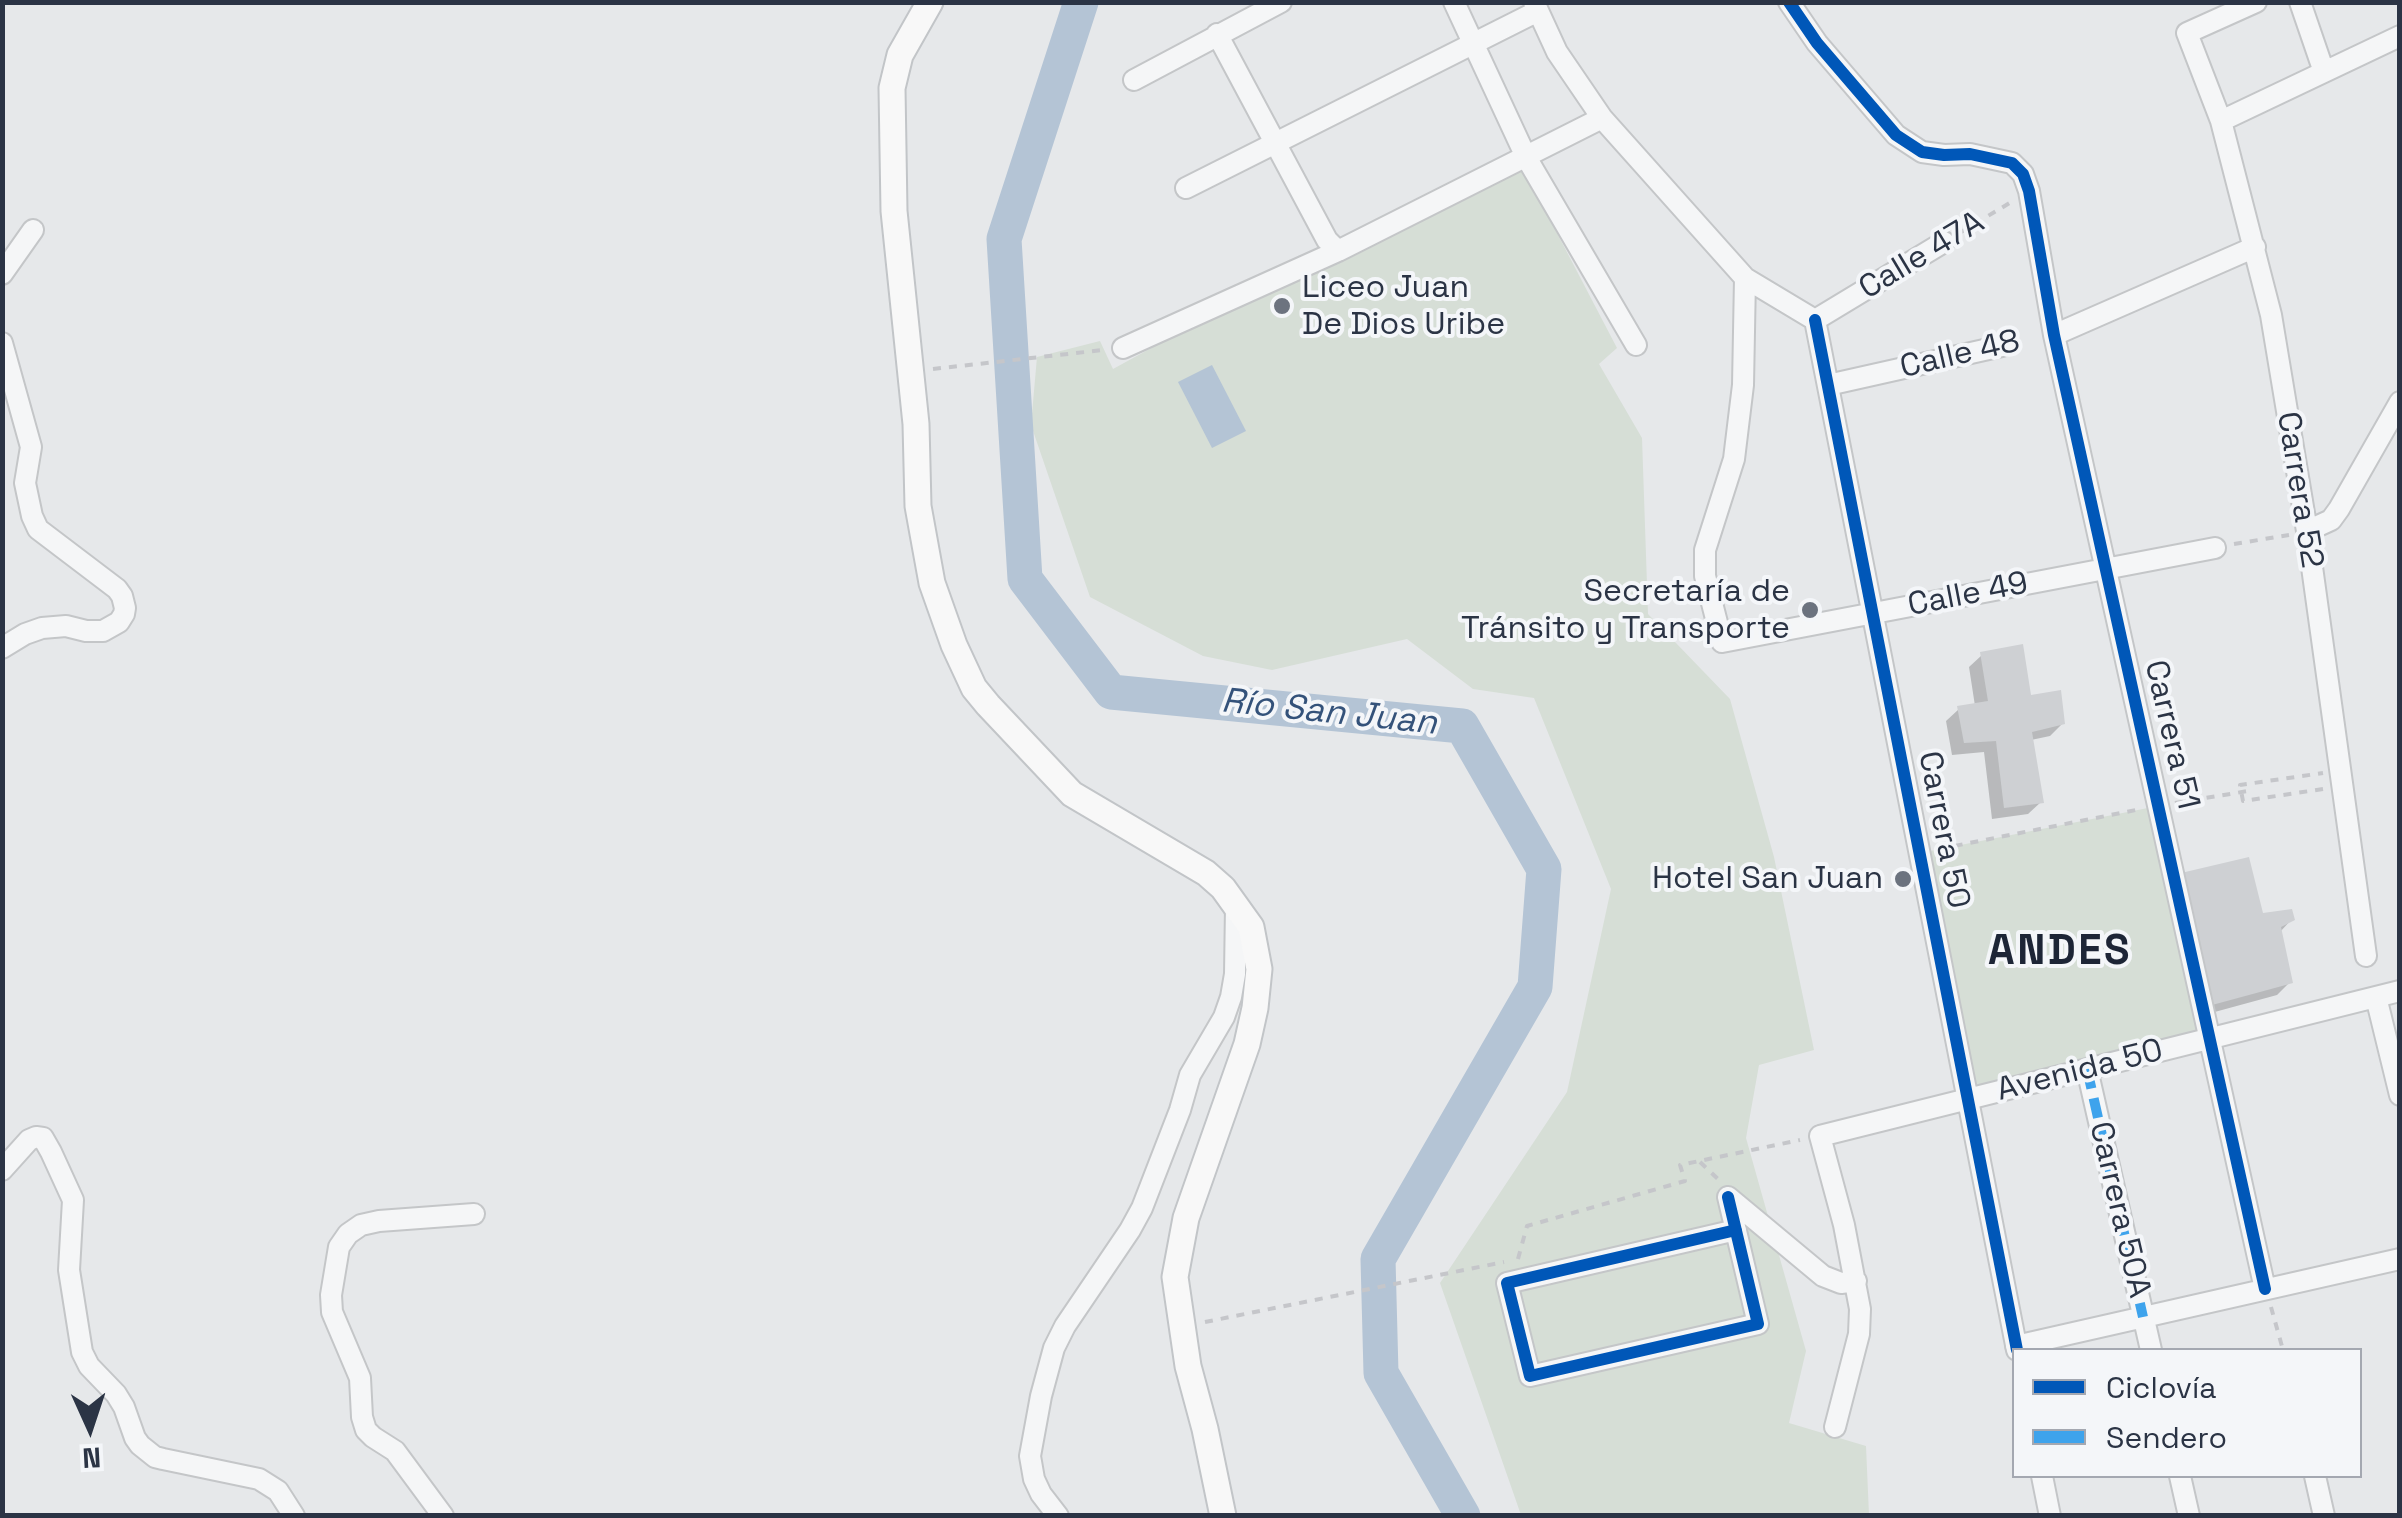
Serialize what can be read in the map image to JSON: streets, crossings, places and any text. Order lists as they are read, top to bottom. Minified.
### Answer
{"streets":{"street":["Calle 47A","Calle 48","Carrera 52","Calle 49","Carrera 51","Carrera 50","Avenida 50","Carrera 50A"]},"crossings":[["Calle 47A","Carrera 51"],["Calle 47A","Carrera 50"],["Calle 48","Carrera 52"],["Calle 48","Carrera 51"],["Calle 48","Carrera 50"],["Calle 49","Carrera 51"],["Calle 49","Carrera 50"],["Carrera 51","Avenida 50"],["Carrera 50","Avenida 50"],["Avenida 50","Carrera 50A"]],"districts":["ANDES"],"water":["Río San Juan"],"places":["Liceo Juan De Dios Uribe","Secretaría de Tránsito y Transporte","Hotel San Juan"],"legend":["Ciclovía","Sendero"],"north":"bottom"}
